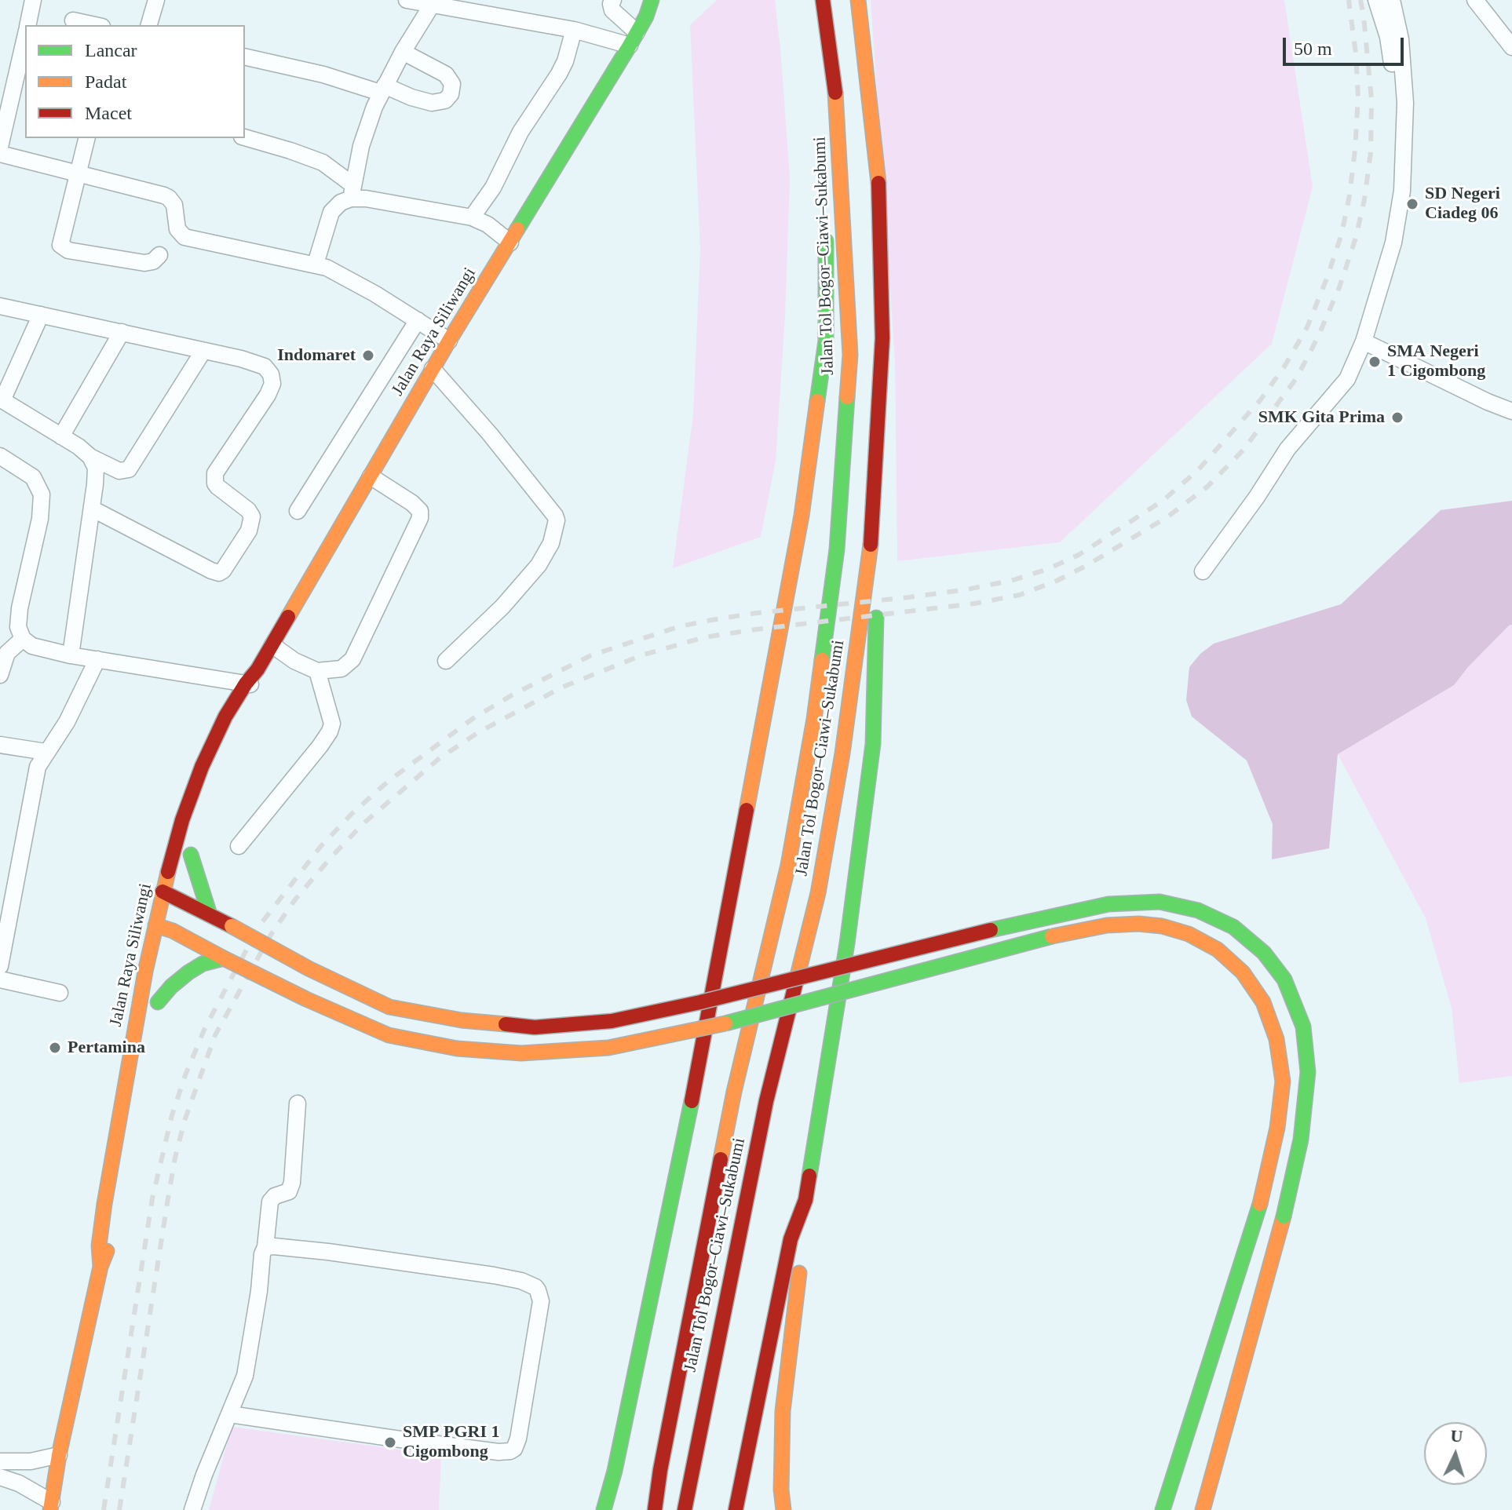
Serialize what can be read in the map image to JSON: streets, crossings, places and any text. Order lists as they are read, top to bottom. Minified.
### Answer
{"streets":{"highway":["Jalan Tol Bogor–Ciawi–Sukabumi","Jalan Raya Siliwangi"]},"places":["SD Negeri Ciadeg 06","Indomaret","SMA Negeri 1 Cigombong","SMK Gita Prima","Pertamina","SMP PGRI 1 Cigombong"],"legend":["Lancar","Padat","Macet"],"scale_bar":"50 m","north":"top"}
